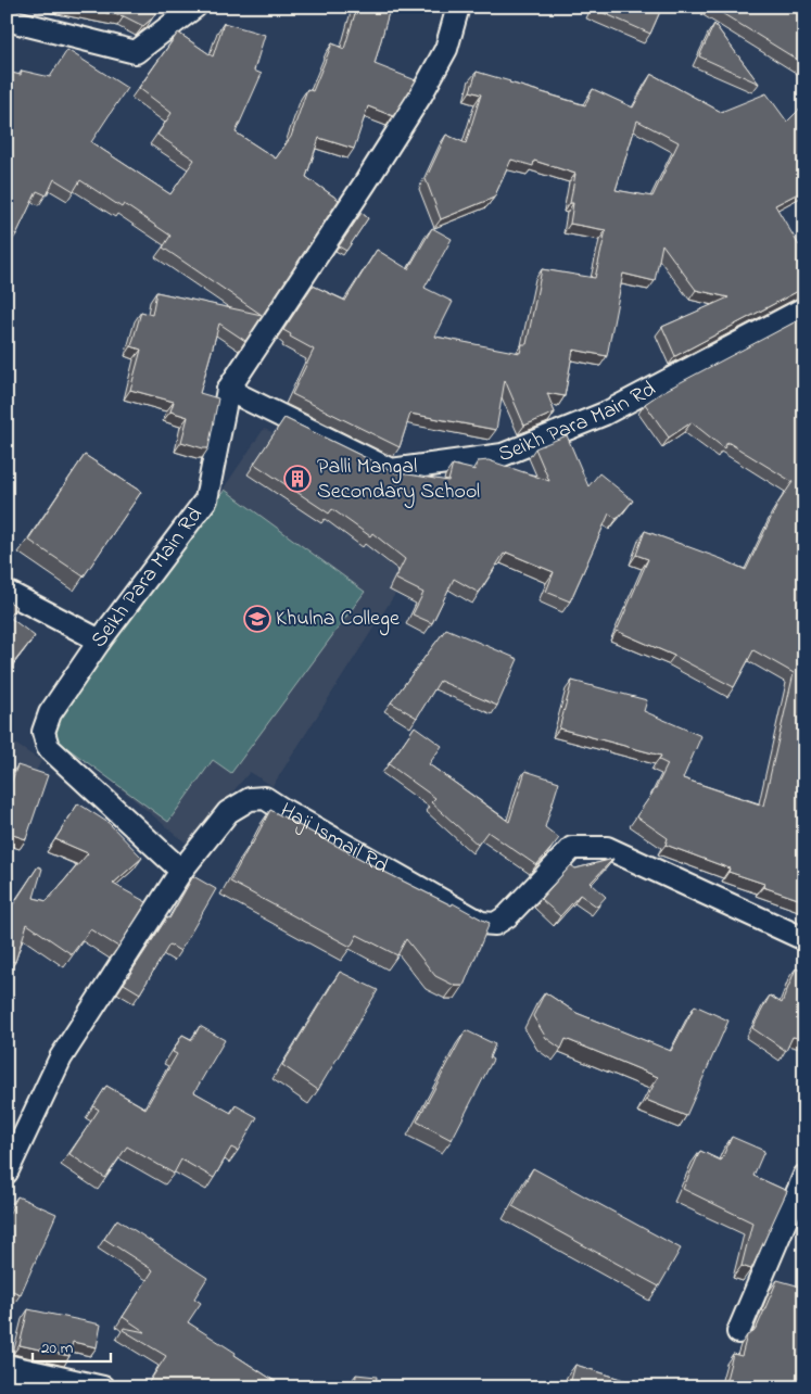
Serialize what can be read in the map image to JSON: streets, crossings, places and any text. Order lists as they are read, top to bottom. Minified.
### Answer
{"streets":{"street":["Seikh Para Main Rd","Haji Ismail Rd"]},"crossings":[["Seikh Para Main Rd","Haji Ismail Rd"]],"places":{"building":["Palli Mangal Secondary School"],"school or university":["Khulna College"]},"scale_bar":"20 m"}
